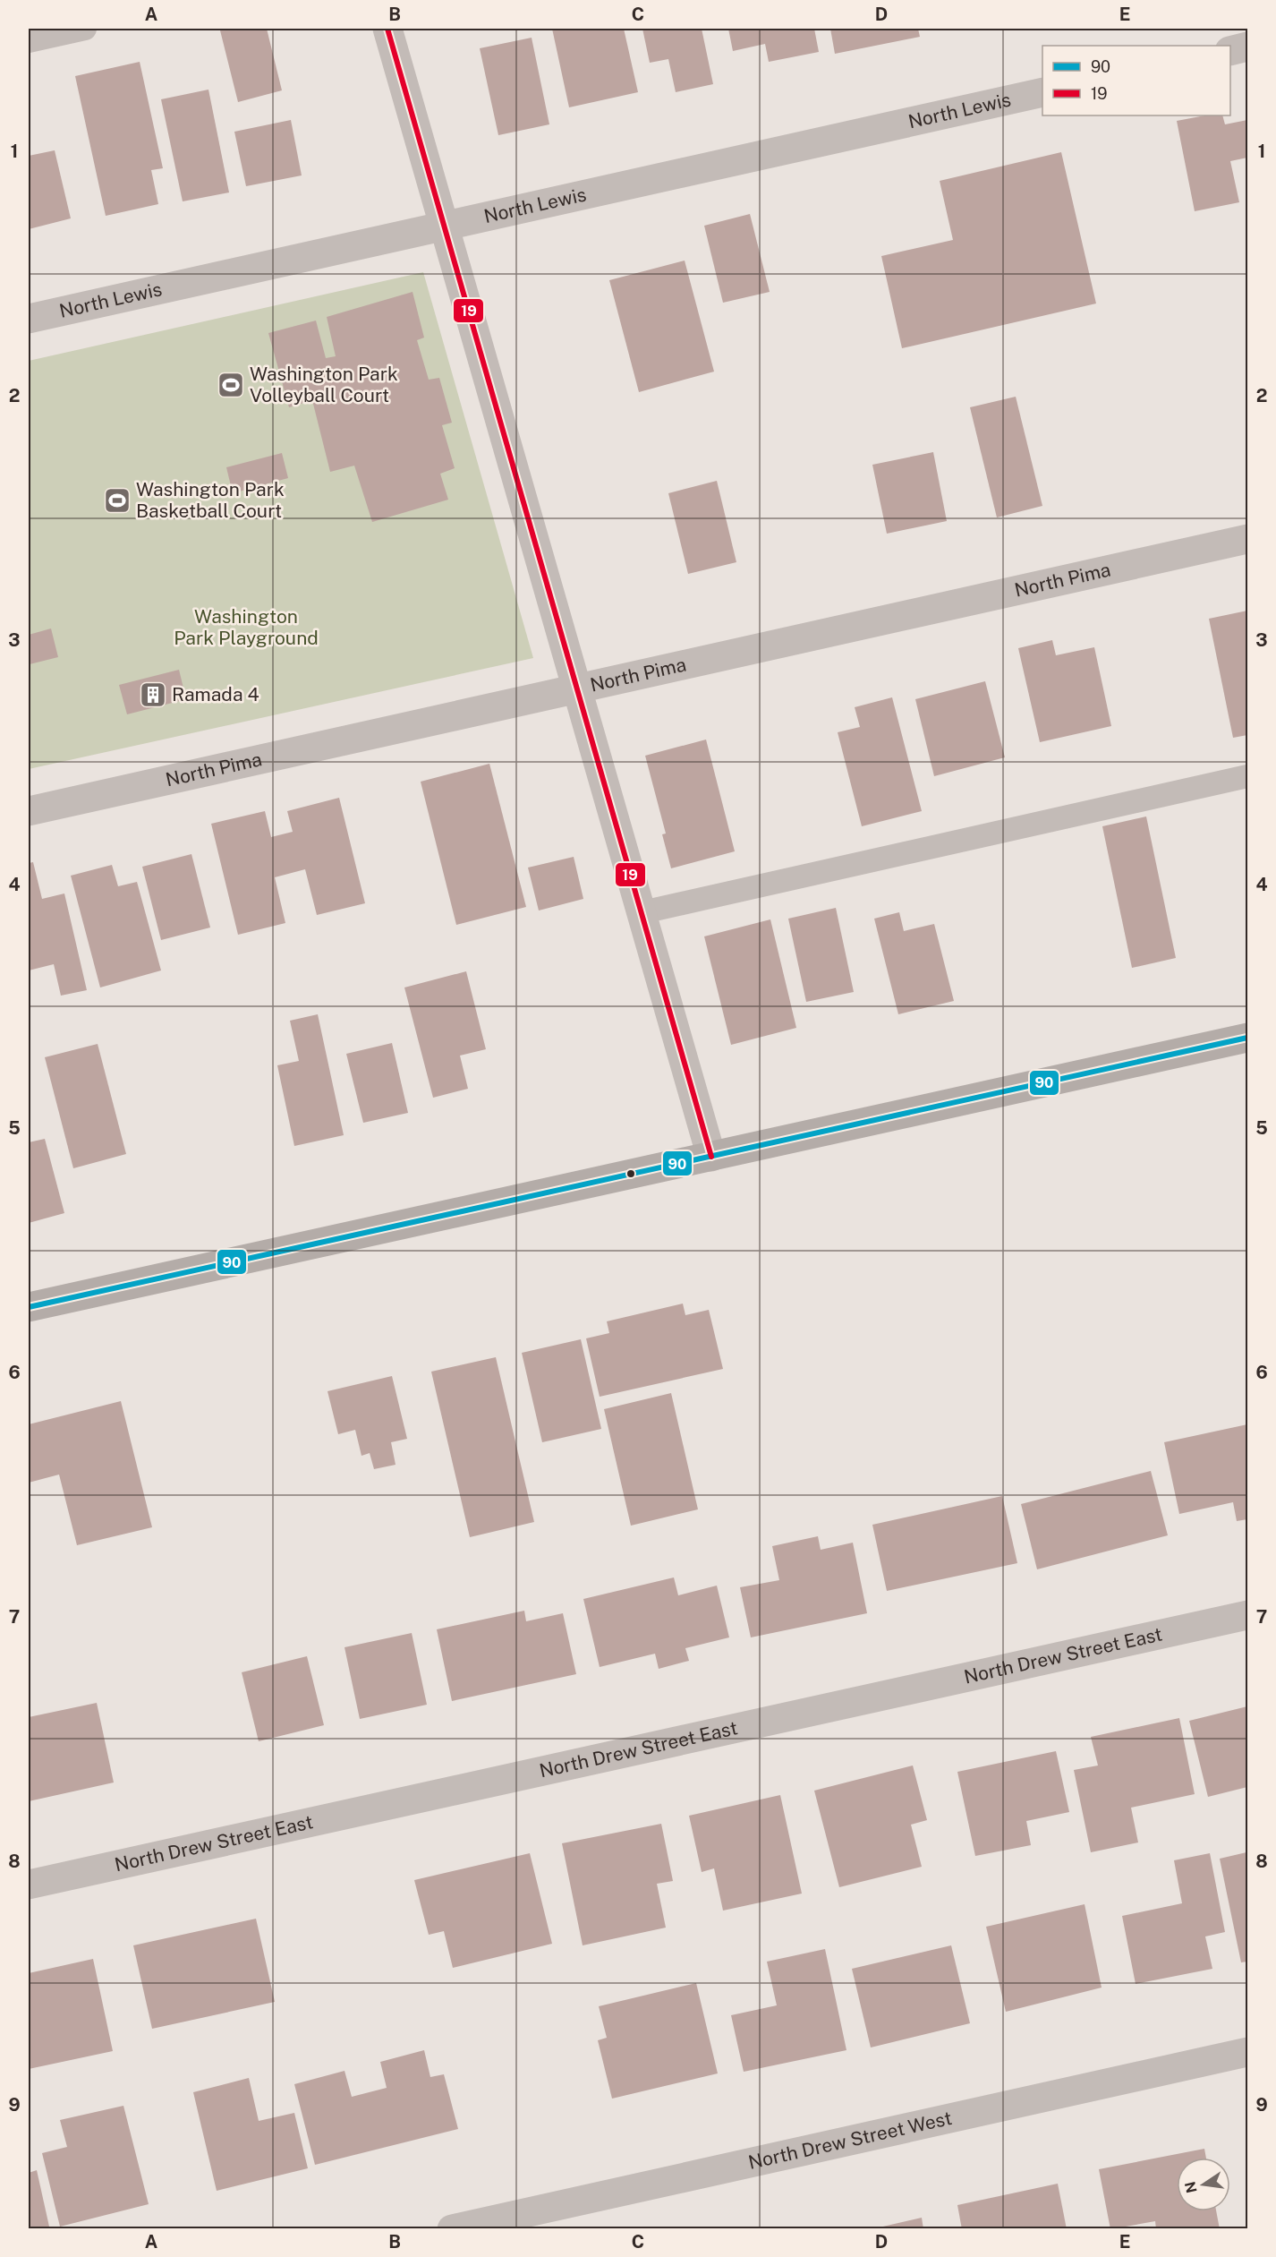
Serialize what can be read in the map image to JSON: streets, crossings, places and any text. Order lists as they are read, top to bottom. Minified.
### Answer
{"streets":{"street":["North Lewis","North Pima","North Drew Street East","North Drew Street West"]},"parks":["Washington Park Playground"],"places":{"sports":["Washington Park Volleyball Court","Washington Park Basketball Court"],"building":["Ramada 4"]},"lines":["transit line 19","transit line 90"],"legend":["90","19"],"north":"left","grid":{"columns":["A","B","C","D","E"],"rows":["1","2","3","4","5","6","7","8","9"]}}
